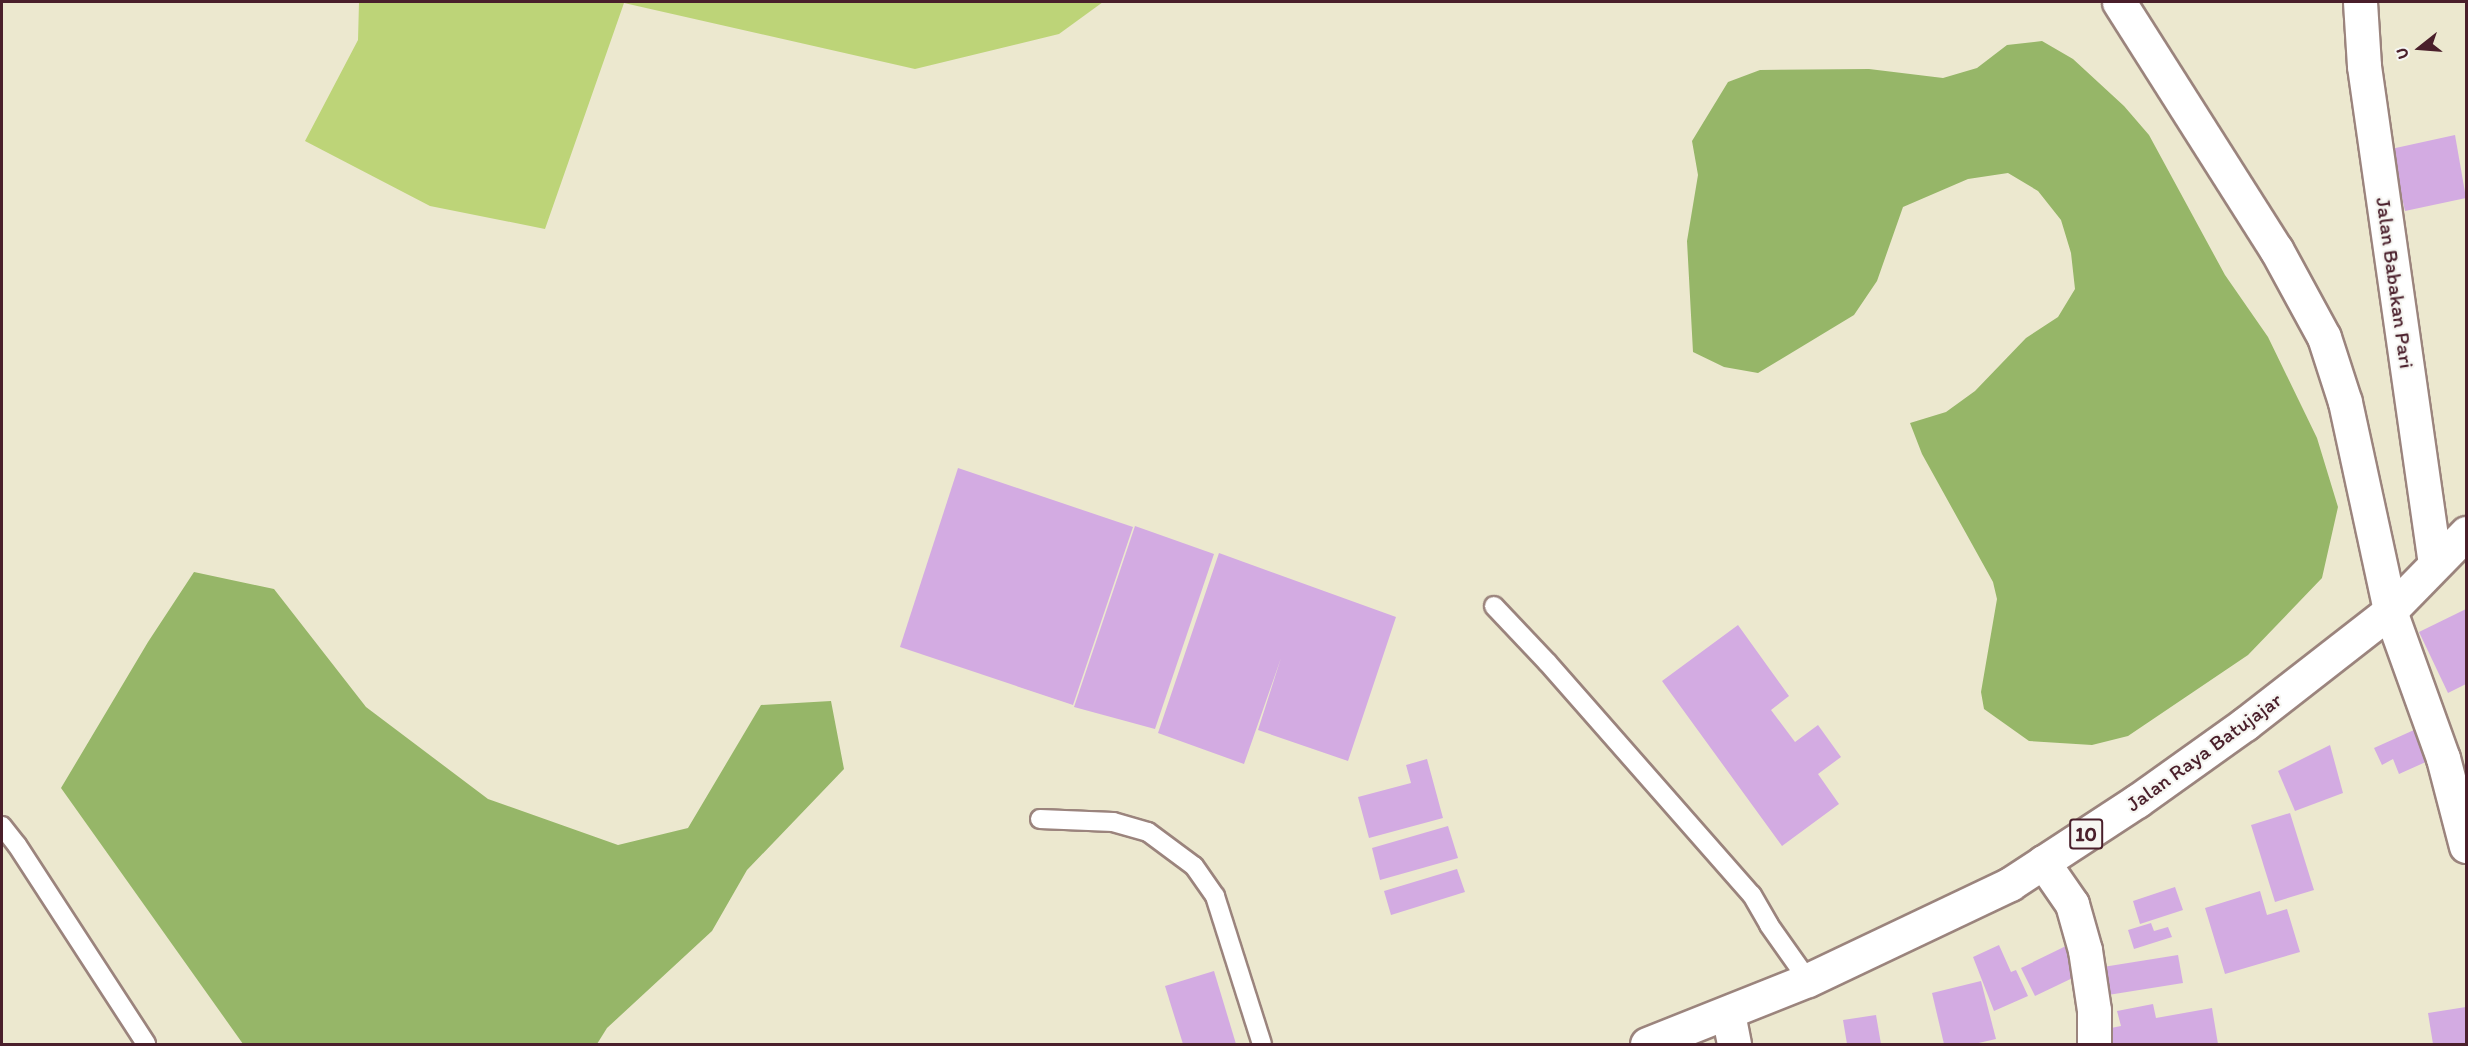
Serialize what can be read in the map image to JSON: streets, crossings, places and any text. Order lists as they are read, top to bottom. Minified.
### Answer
{"streets":{"main road":["Jalan Babakan Pari","Jalan Raya Batujajar","10"]},"crossings":[["Jalan Babakan Pari","Jalan Raya Batujajar"]],"north":"left"}
